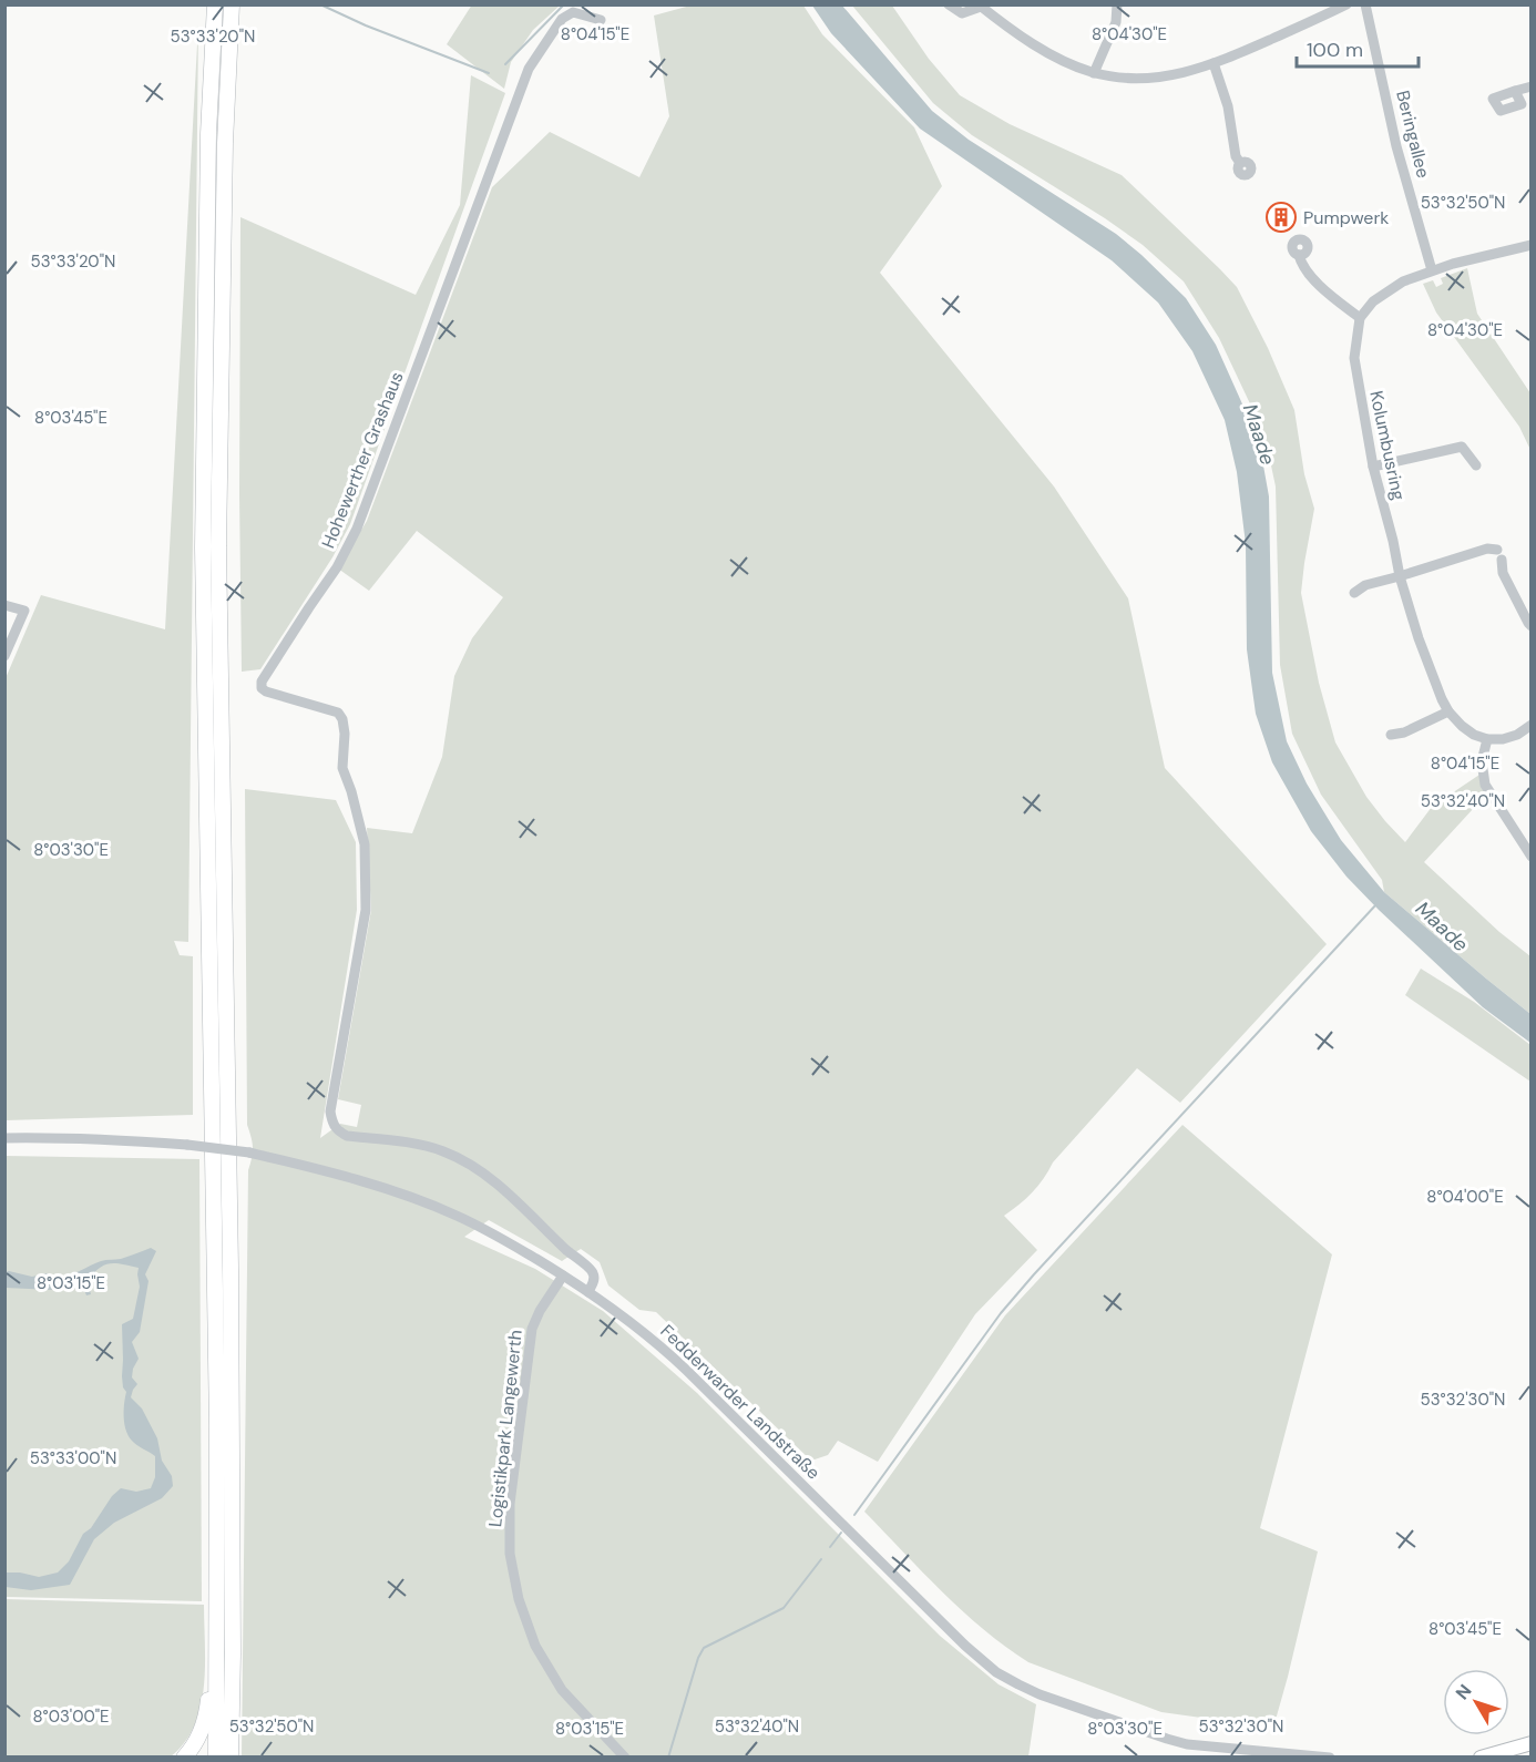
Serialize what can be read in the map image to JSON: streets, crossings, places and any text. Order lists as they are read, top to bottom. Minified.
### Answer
{"streets":{"street":["Beringallee","Kolumbusring","Hohewerther Grashaus","Fedderwarder Landstraße","Logistikpark Langewerth"]},"crossings":[["Hohewerther Grashaus","Fedderwarder Landstraße"],["Fedderwarder Landstraße","Logistikpark Langewerth"]],"water":["Maade"],"places":{"building":["Pumpwerk"]},"scale_bar":"100 m","north":"top left","coordinates":["8°04'15\"E","8°04'30\"E","53°33'20\"N","53°32'50\"N","8°03'45\"E","53°32'40\"N","8°03'30\"E","8°04'00\"E","8°03'15\"E","53°32'30\"N","53°33'00\"N","8°03'00\"E"]}
